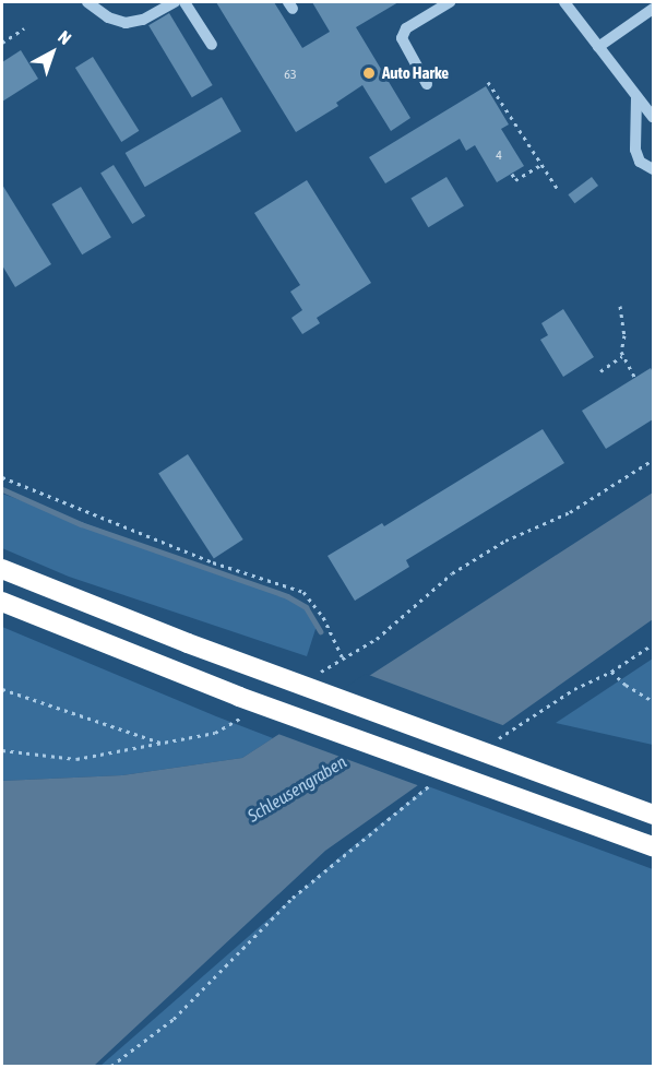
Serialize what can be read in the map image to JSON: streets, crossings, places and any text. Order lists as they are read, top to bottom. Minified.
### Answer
{"water":["Schleusengraben"],"places":["Auto Harke"],"house_numbers":["63","4"],"north":"top right"}
